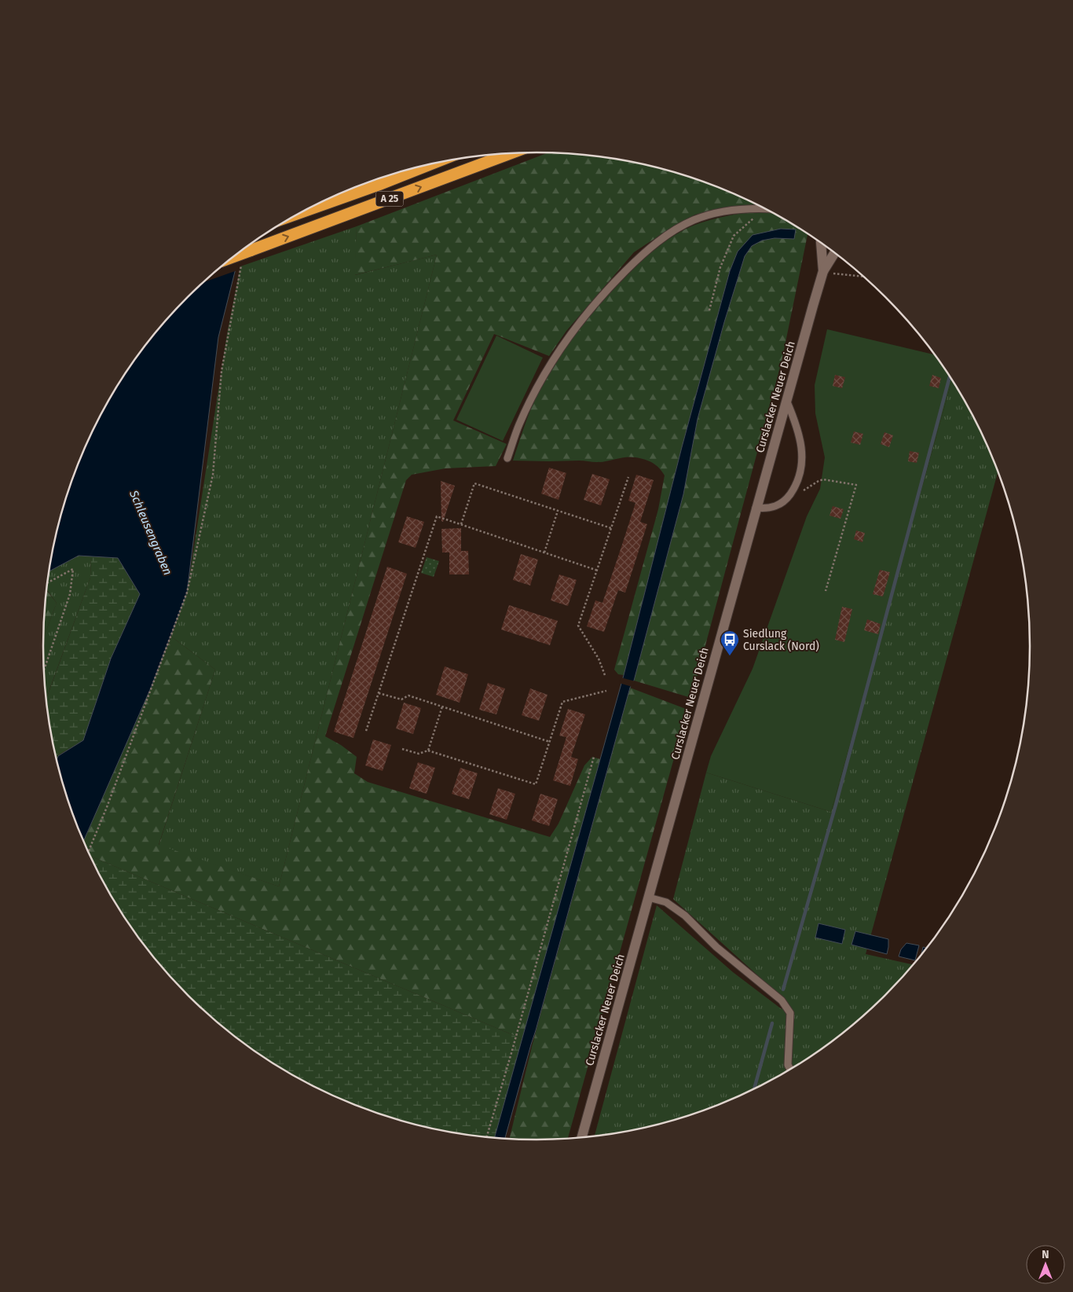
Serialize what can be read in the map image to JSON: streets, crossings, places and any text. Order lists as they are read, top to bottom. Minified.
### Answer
{"streets":{"highway":["A 25"],"street":["Curslacker Neuer Deich"]},"water":["Schleusengraben"],"places":{"bus stop":["Siedlung Curslack (Nord)"]},"north":"top"}
